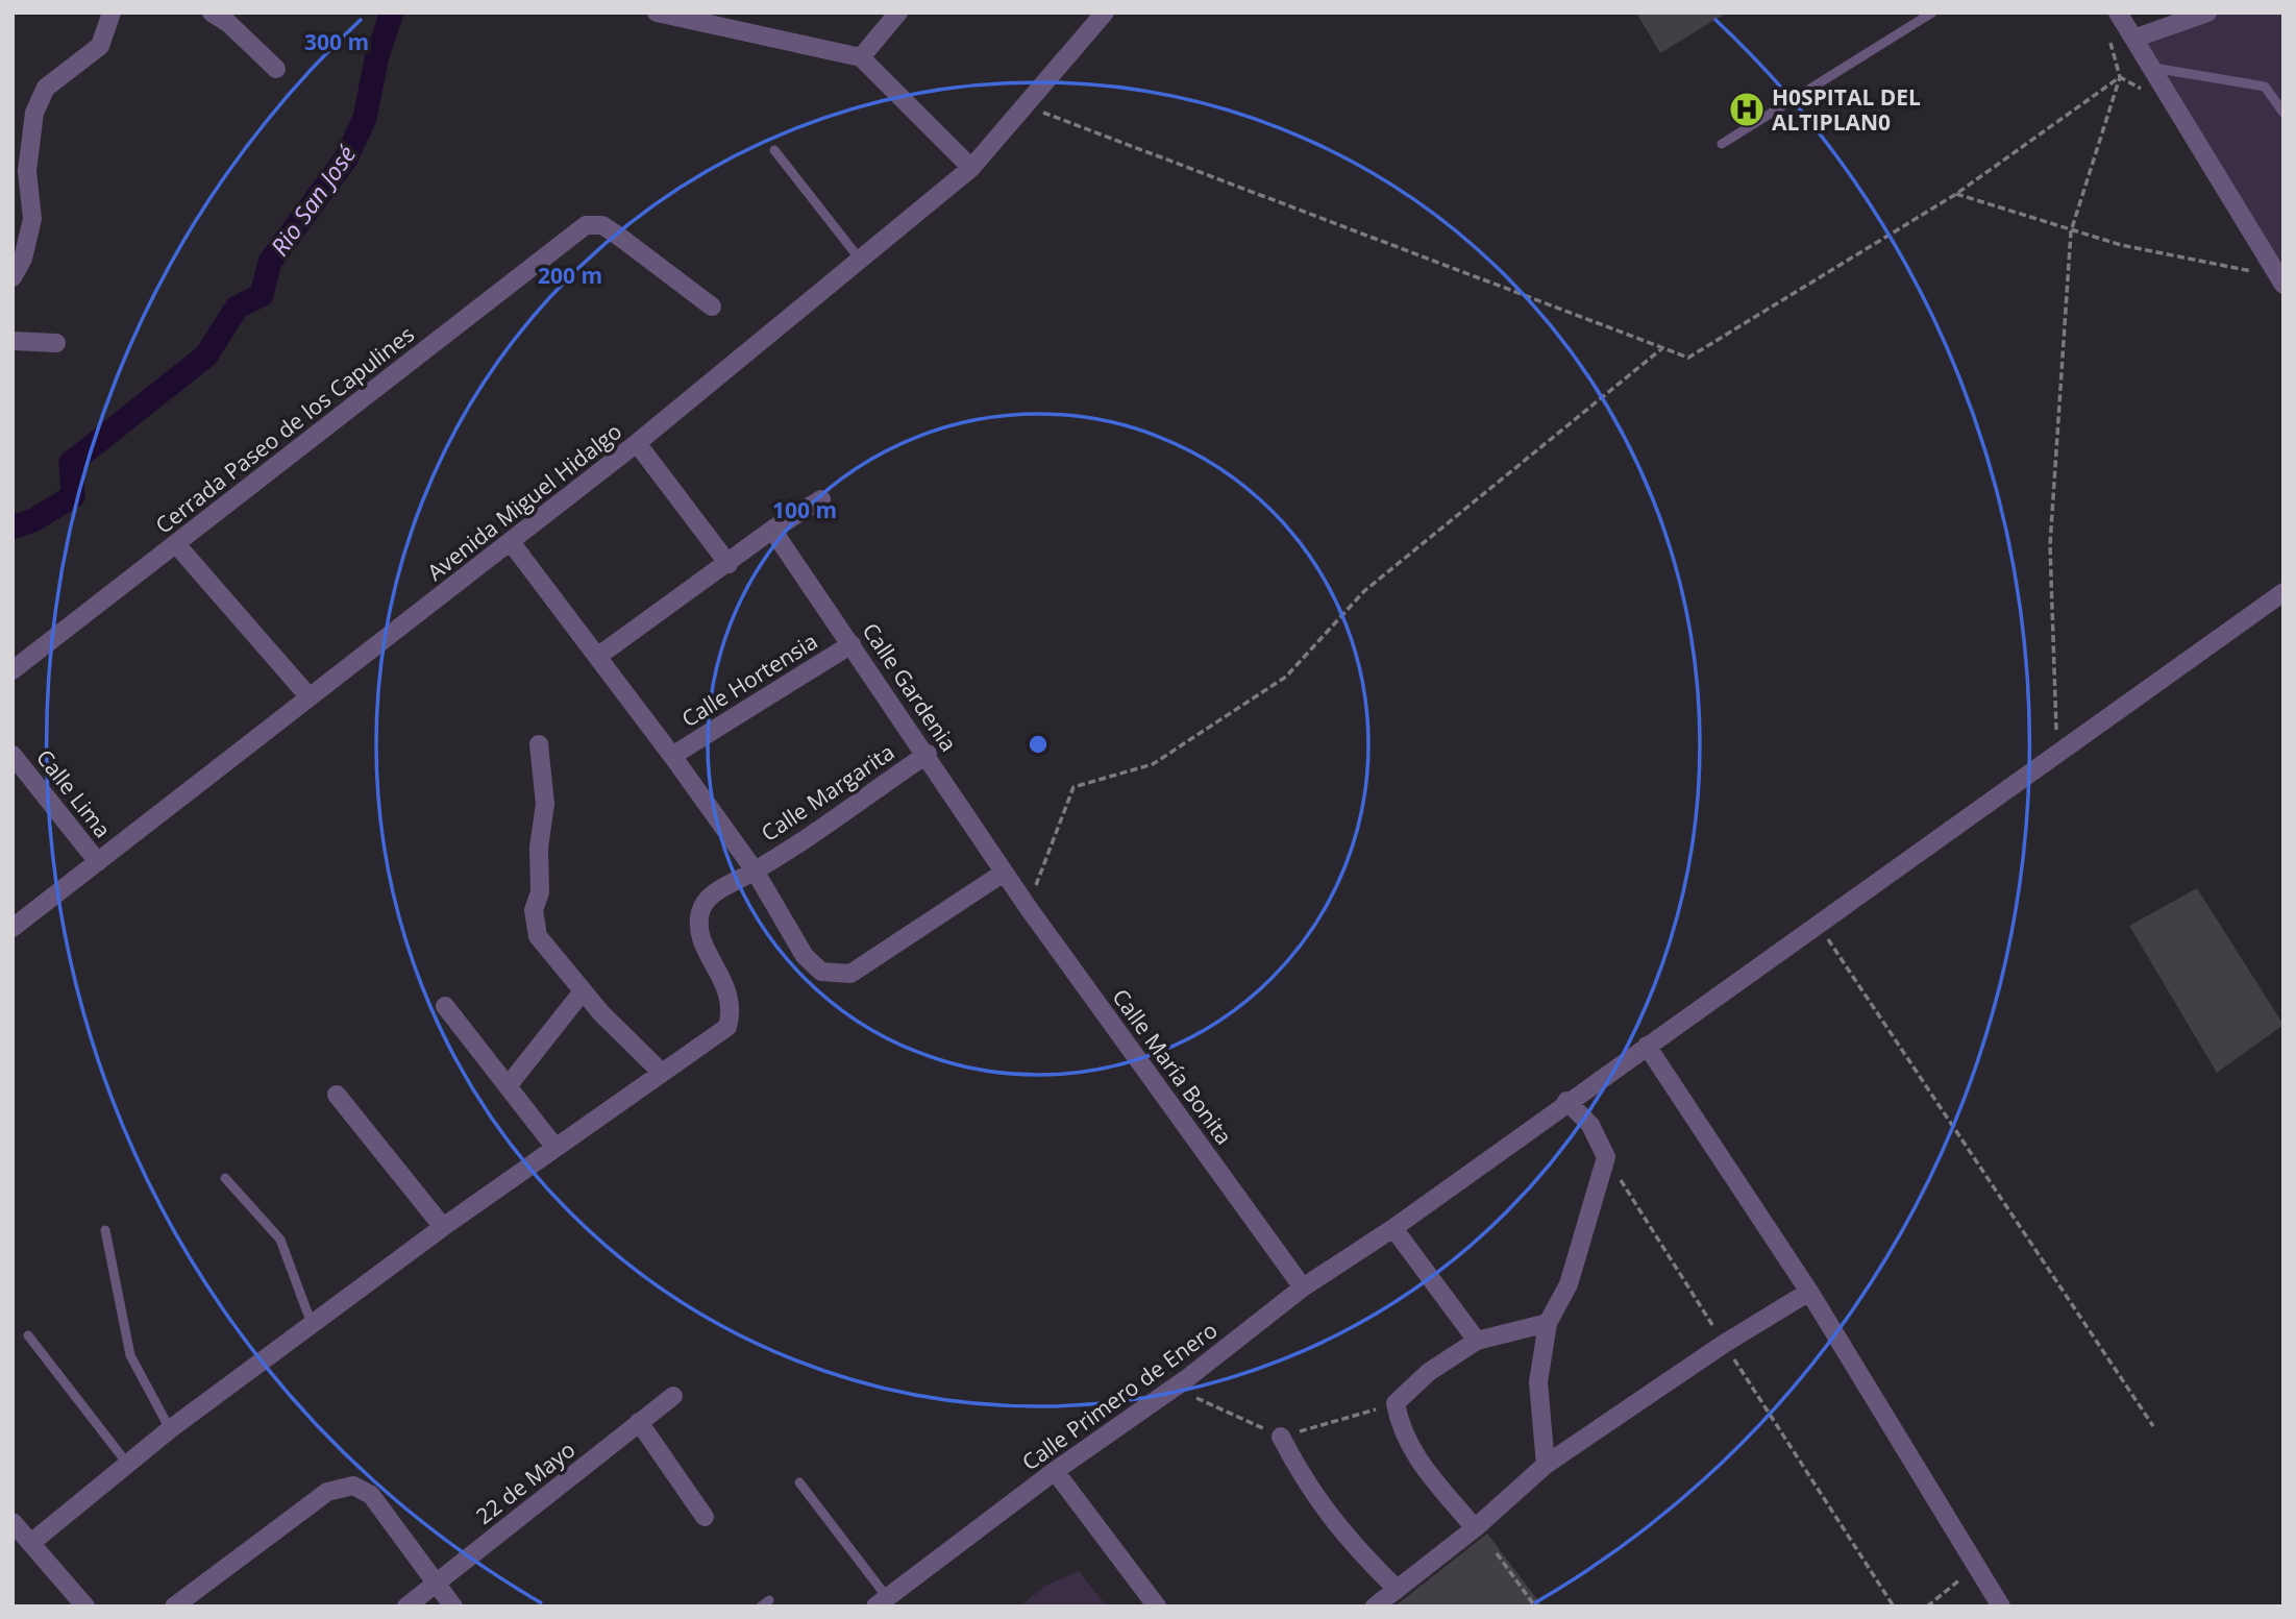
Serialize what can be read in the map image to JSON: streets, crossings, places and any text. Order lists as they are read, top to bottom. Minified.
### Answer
{"streets":{"street":["Cerrada Paseo de los Capulines","Avenida Miguel Hidalgo","Calle Hortensia","Calle Gardenia","Calle Margarita","Calle Lima","Calle María Bonita","Calle Primero de Enero","22 de Mayo"]},"crossings":[["Avenida Miguel Hidalgo","Calle Lima"],["Calle Hortensia","Calle Gardenia"],["Calle Gardenia","Calle Margarita"],["Calle Gardenia","Calle María Bonita"],["Calle María Bonita","Calle Primero de Enero"]],"water":["Rio San José"],"places":{"hospital":["H0SPITAL DEL ALTIPLAN0"]},"rings":["300 m","200 m","100 m"]}
